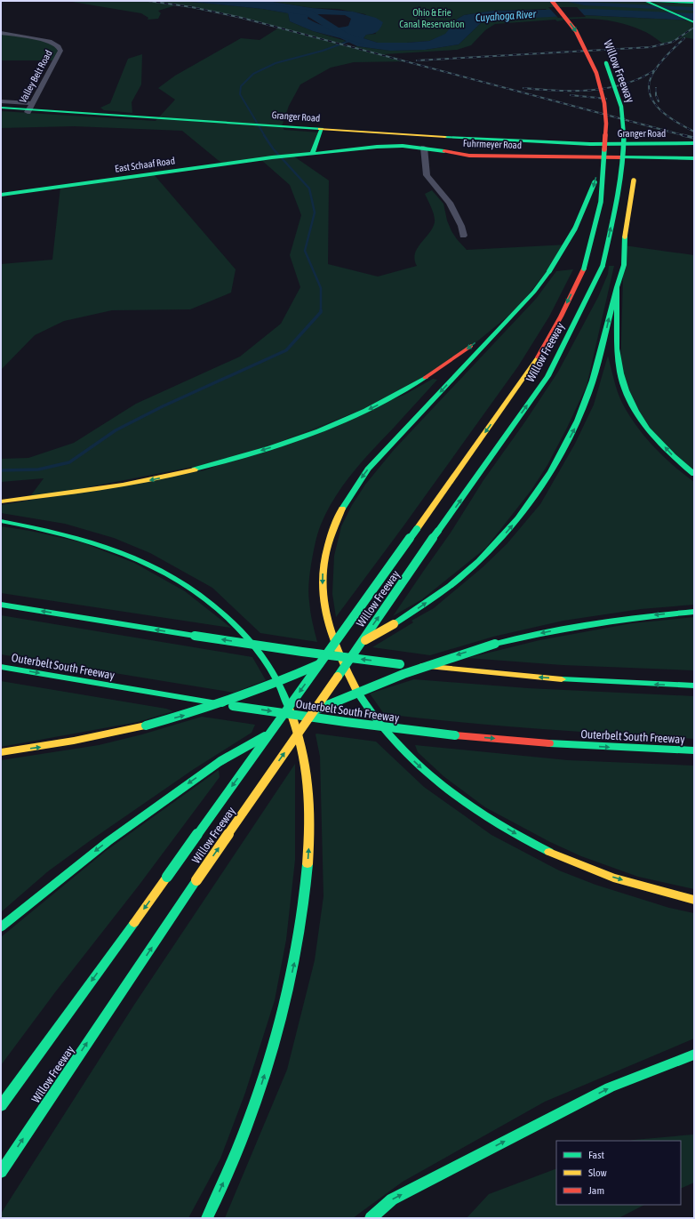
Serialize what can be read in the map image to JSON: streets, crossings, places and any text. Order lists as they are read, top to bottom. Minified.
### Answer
{"streets":{"main road":["Willow Freeway","Granger Road","Fuhrmeyer Road","East Schaaf Road","Outerbelt South Freeway"],"street":["Valley Belt Road"]},"crossings":[["Valley Belt Road","Granger Road"],["Fuhrmeyer Road","East Schaaf Road"]],"water":["Cuyahoga River"],"parks":["Ohio & Erie Canal Reservation"],"legend":["Fast","Slow","Jam"]}
